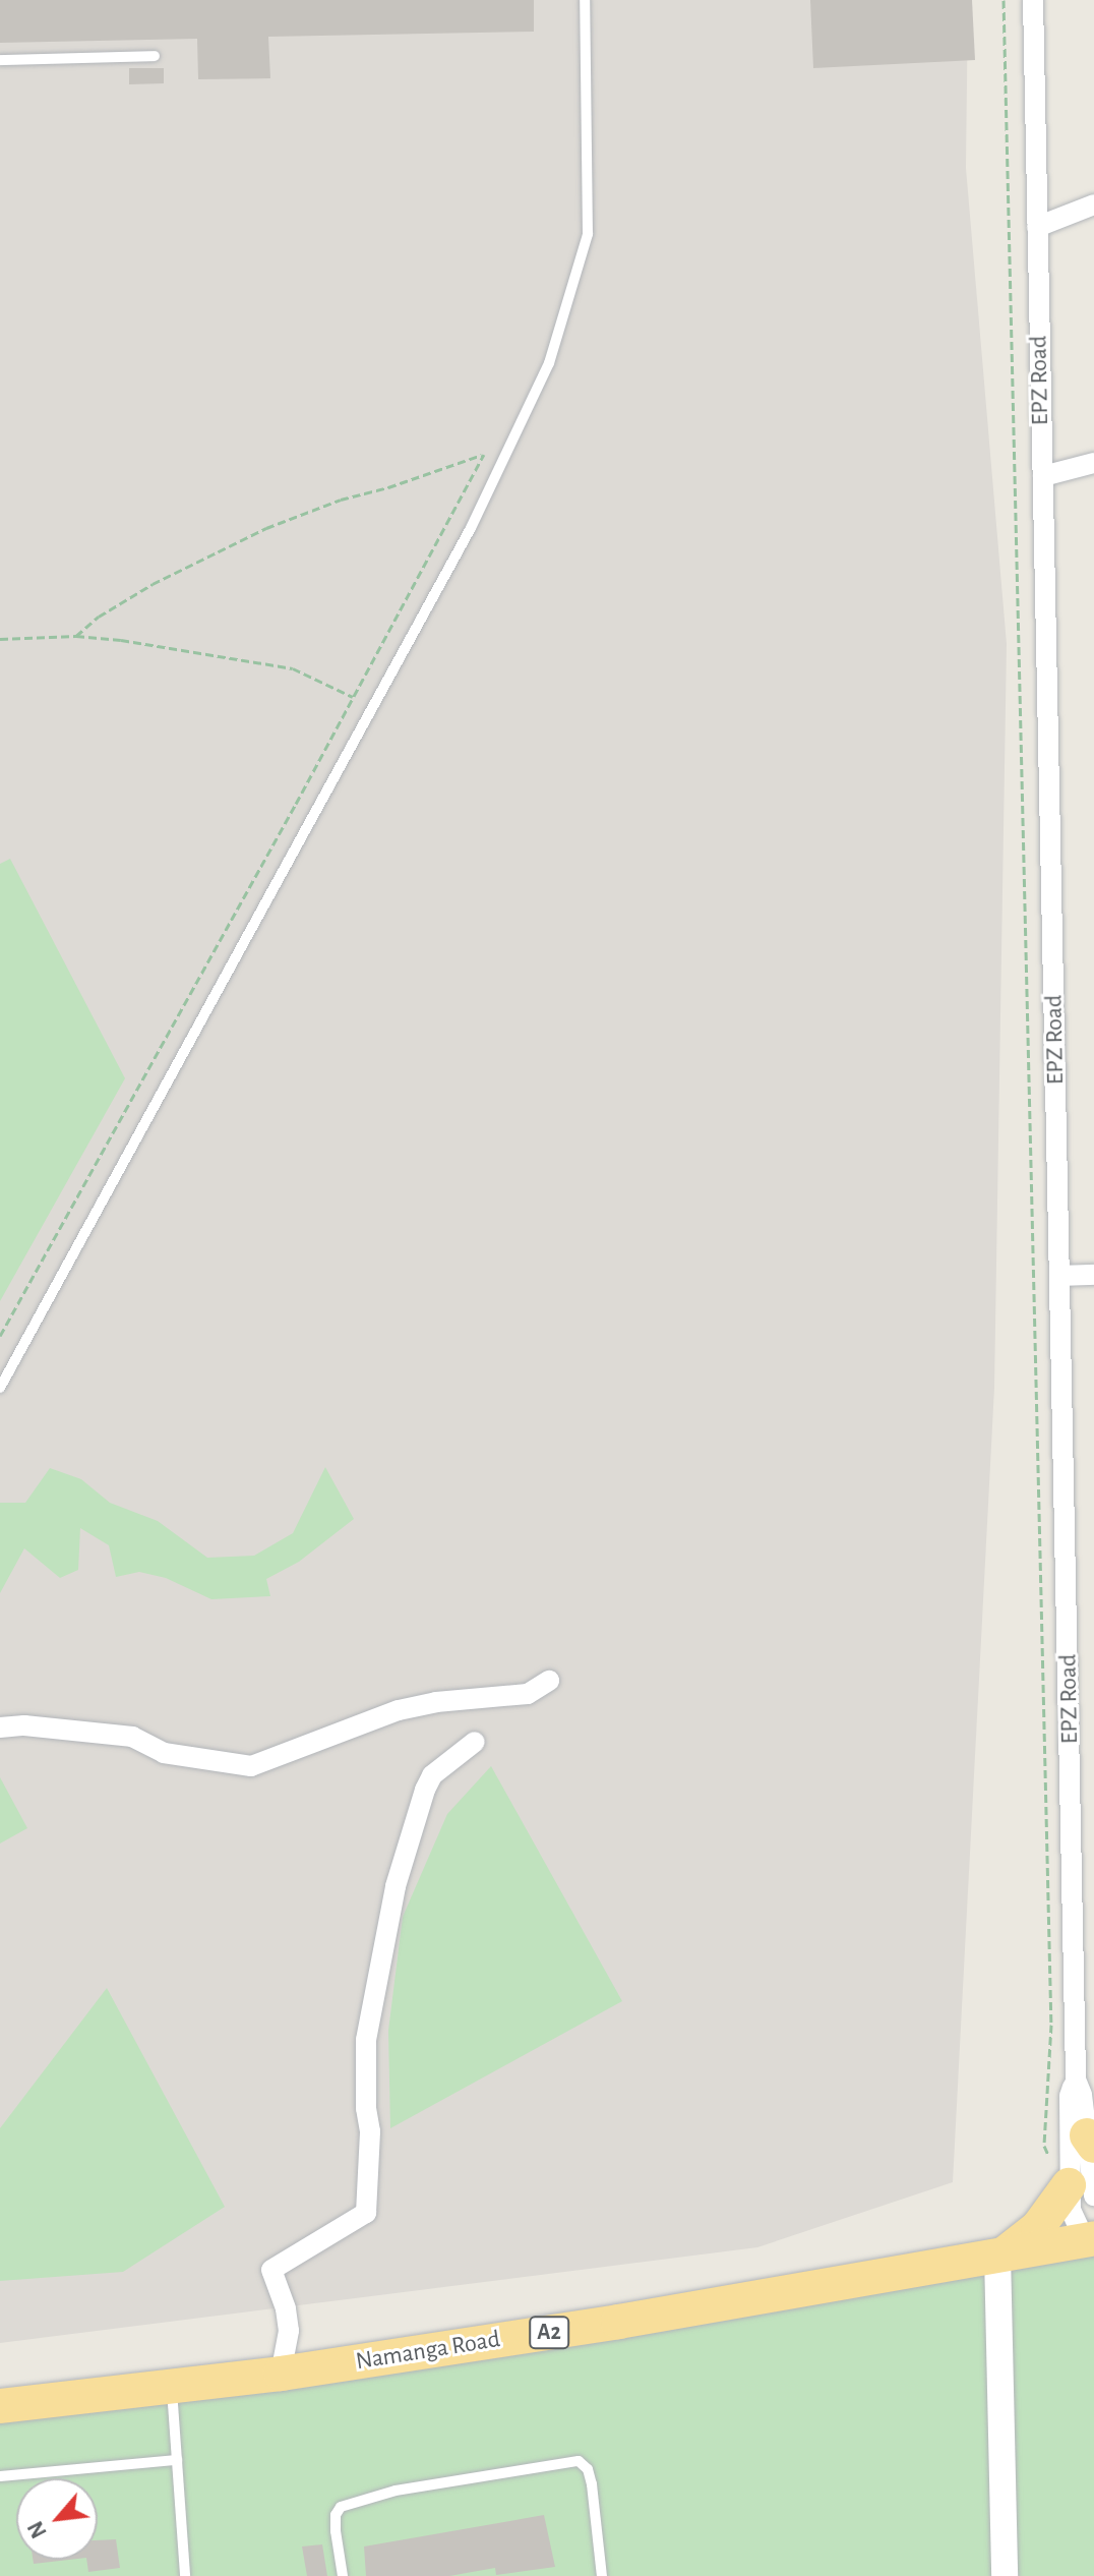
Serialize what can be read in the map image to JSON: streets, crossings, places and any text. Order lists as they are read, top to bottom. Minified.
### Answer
{"streets":{"highway":["A2","Namanga Road"],"street":["EPZ Road"]},"crossings":[["EPZ Road","Namanga Road"]],"north":"bottom left"}
